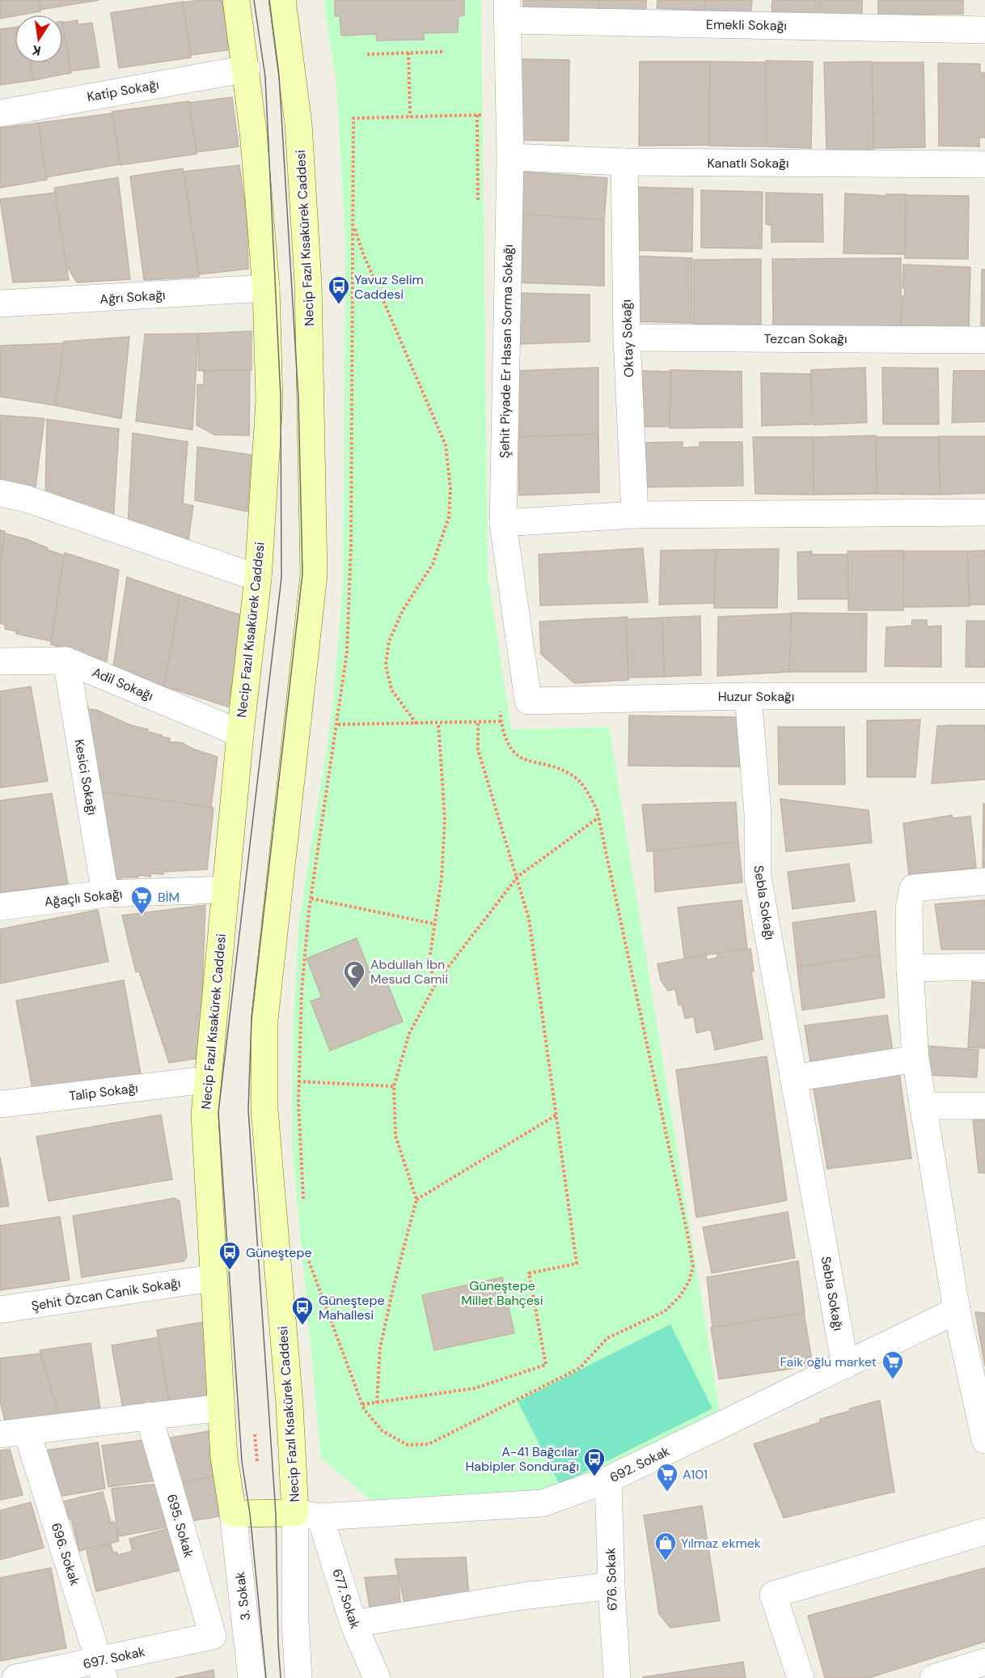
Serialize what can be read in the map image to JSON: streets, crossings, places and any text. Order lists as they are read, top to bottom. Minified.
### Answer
{"streets":{"main road":["Necip Fazıl Kısakürek Caddesi"],"street":["Emekli Sokağı","Katip Sokağı","Kanatlı Sokağı","Ağrı Sokağı","Oktay Sokağı","Tezcan Sokağı","Şehit Piyade Er Hasan Sorma Sokağı","Adil Sokağı","Huzur Sokağı","Kesici Sokağı","Ağaçlı Sokağı","Sebla Sokağı","Talip Sokağı","Şehit Özcan Canik Sokağı","692. Sokak","695. Sokak","696. Sokak","676. Sokak","3. Sokak","677. Sokak","697. Sokak"]},"crossings":[["Emekli Sokağı","Şehit Piyade Er Hasan Sorma Sokağı"],["Katip Sokağı","Necip Fazıl Kısakürek Caddesi"],["Kanatlı Sokağı","Oktay Sokağı"],["Kanatlı Sokağı","Şehit Piyade Er Hasan Sorma Sokağı"],["Necip Fazıl Kısakürek Caddesi","Ağrı Sokağı"],["Necip Fazıl Kısakürek Caddesi","Adil Sokağı"],["Necip Fazıl Kısakürek Caddesi","Ağaçlı Sokağı"],["Necip Fazıl Kısakürek Caddesi","Talip Sokağı"],["Necip Fazıl Kısakürek Caddesi","Şehit Özcan Canik Sokağı"],["Necip Fazıl Kısakürek Caddesi","692. Sokak"],["Necip Fazıl Kısakürek Caddesi","3. Sokak"],["Necip Fazıl Kısakürek Caddesi","677. Sokak"],["Oktay Sokağı","Tezcan Sokağı"],["Şehit Piyade Er Hasan Sorma Sokağı","Huzur Sokağı"],["Adil Sokağı","Kesici Sokağı"],["Huzur Sokağı","Sebla Sokağı"],["Kesici Sokağı","Ağaçlı Sokağı"],["Sebla Sokağı","692. Sokak"],["692. Sokak","676. Sokak"],["692. Sokak","677. Sokak"],["695. Sokak","697. Sokak"],["696. Sokak","697. Sokak"]],"parks":["Güneştepe Millet Bahçesi"],"places":{"bus stop":["Yavuz Selim Caddesi","Güneştepe","Güneştepe Mahallesi","A-41 Bağcılar Habipler Sondurağı"],"supermarket":["BİM","Faik oğlu market","A101"],"mosque":["Abdullah İbn Mesud Camii"],"shop":["Yılmaz ekmek"]},"north":"bottom"}
